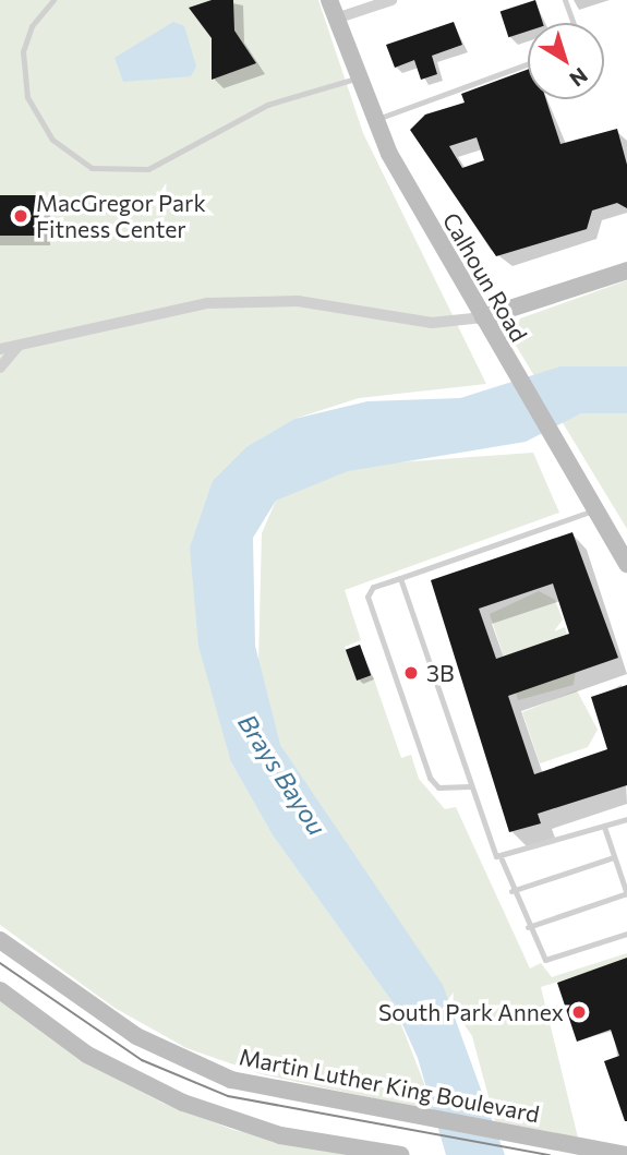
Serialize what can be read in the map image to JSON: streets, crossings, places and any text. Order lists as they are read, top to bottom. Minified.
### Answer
{"streets":{"main road":["Calhoun Road","Martin Luther King Boulevard"]},"water":["Brays Bayou"],"places":["MacGregor Park Fitness Center","3B","South Park Annex"],"north":"bottom right"}
